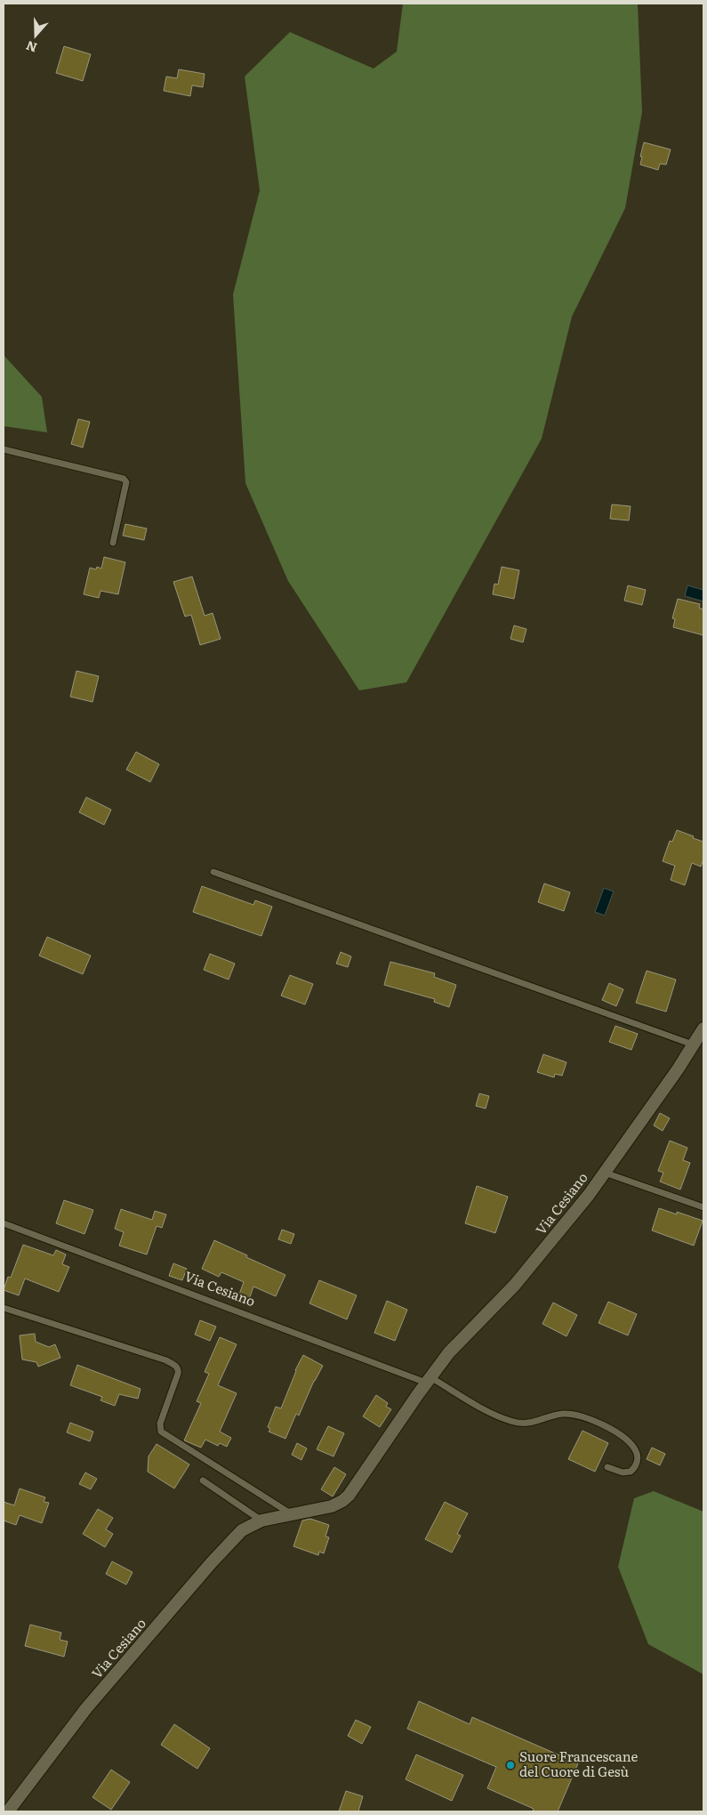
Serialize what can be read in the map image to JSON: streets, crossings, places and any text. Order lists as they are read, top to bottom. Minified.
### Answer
{"streets":{"street":["Via Cesiano"]},"places":["Suore Francescane del Cuore di Gesù"],"north":"bottom"}
